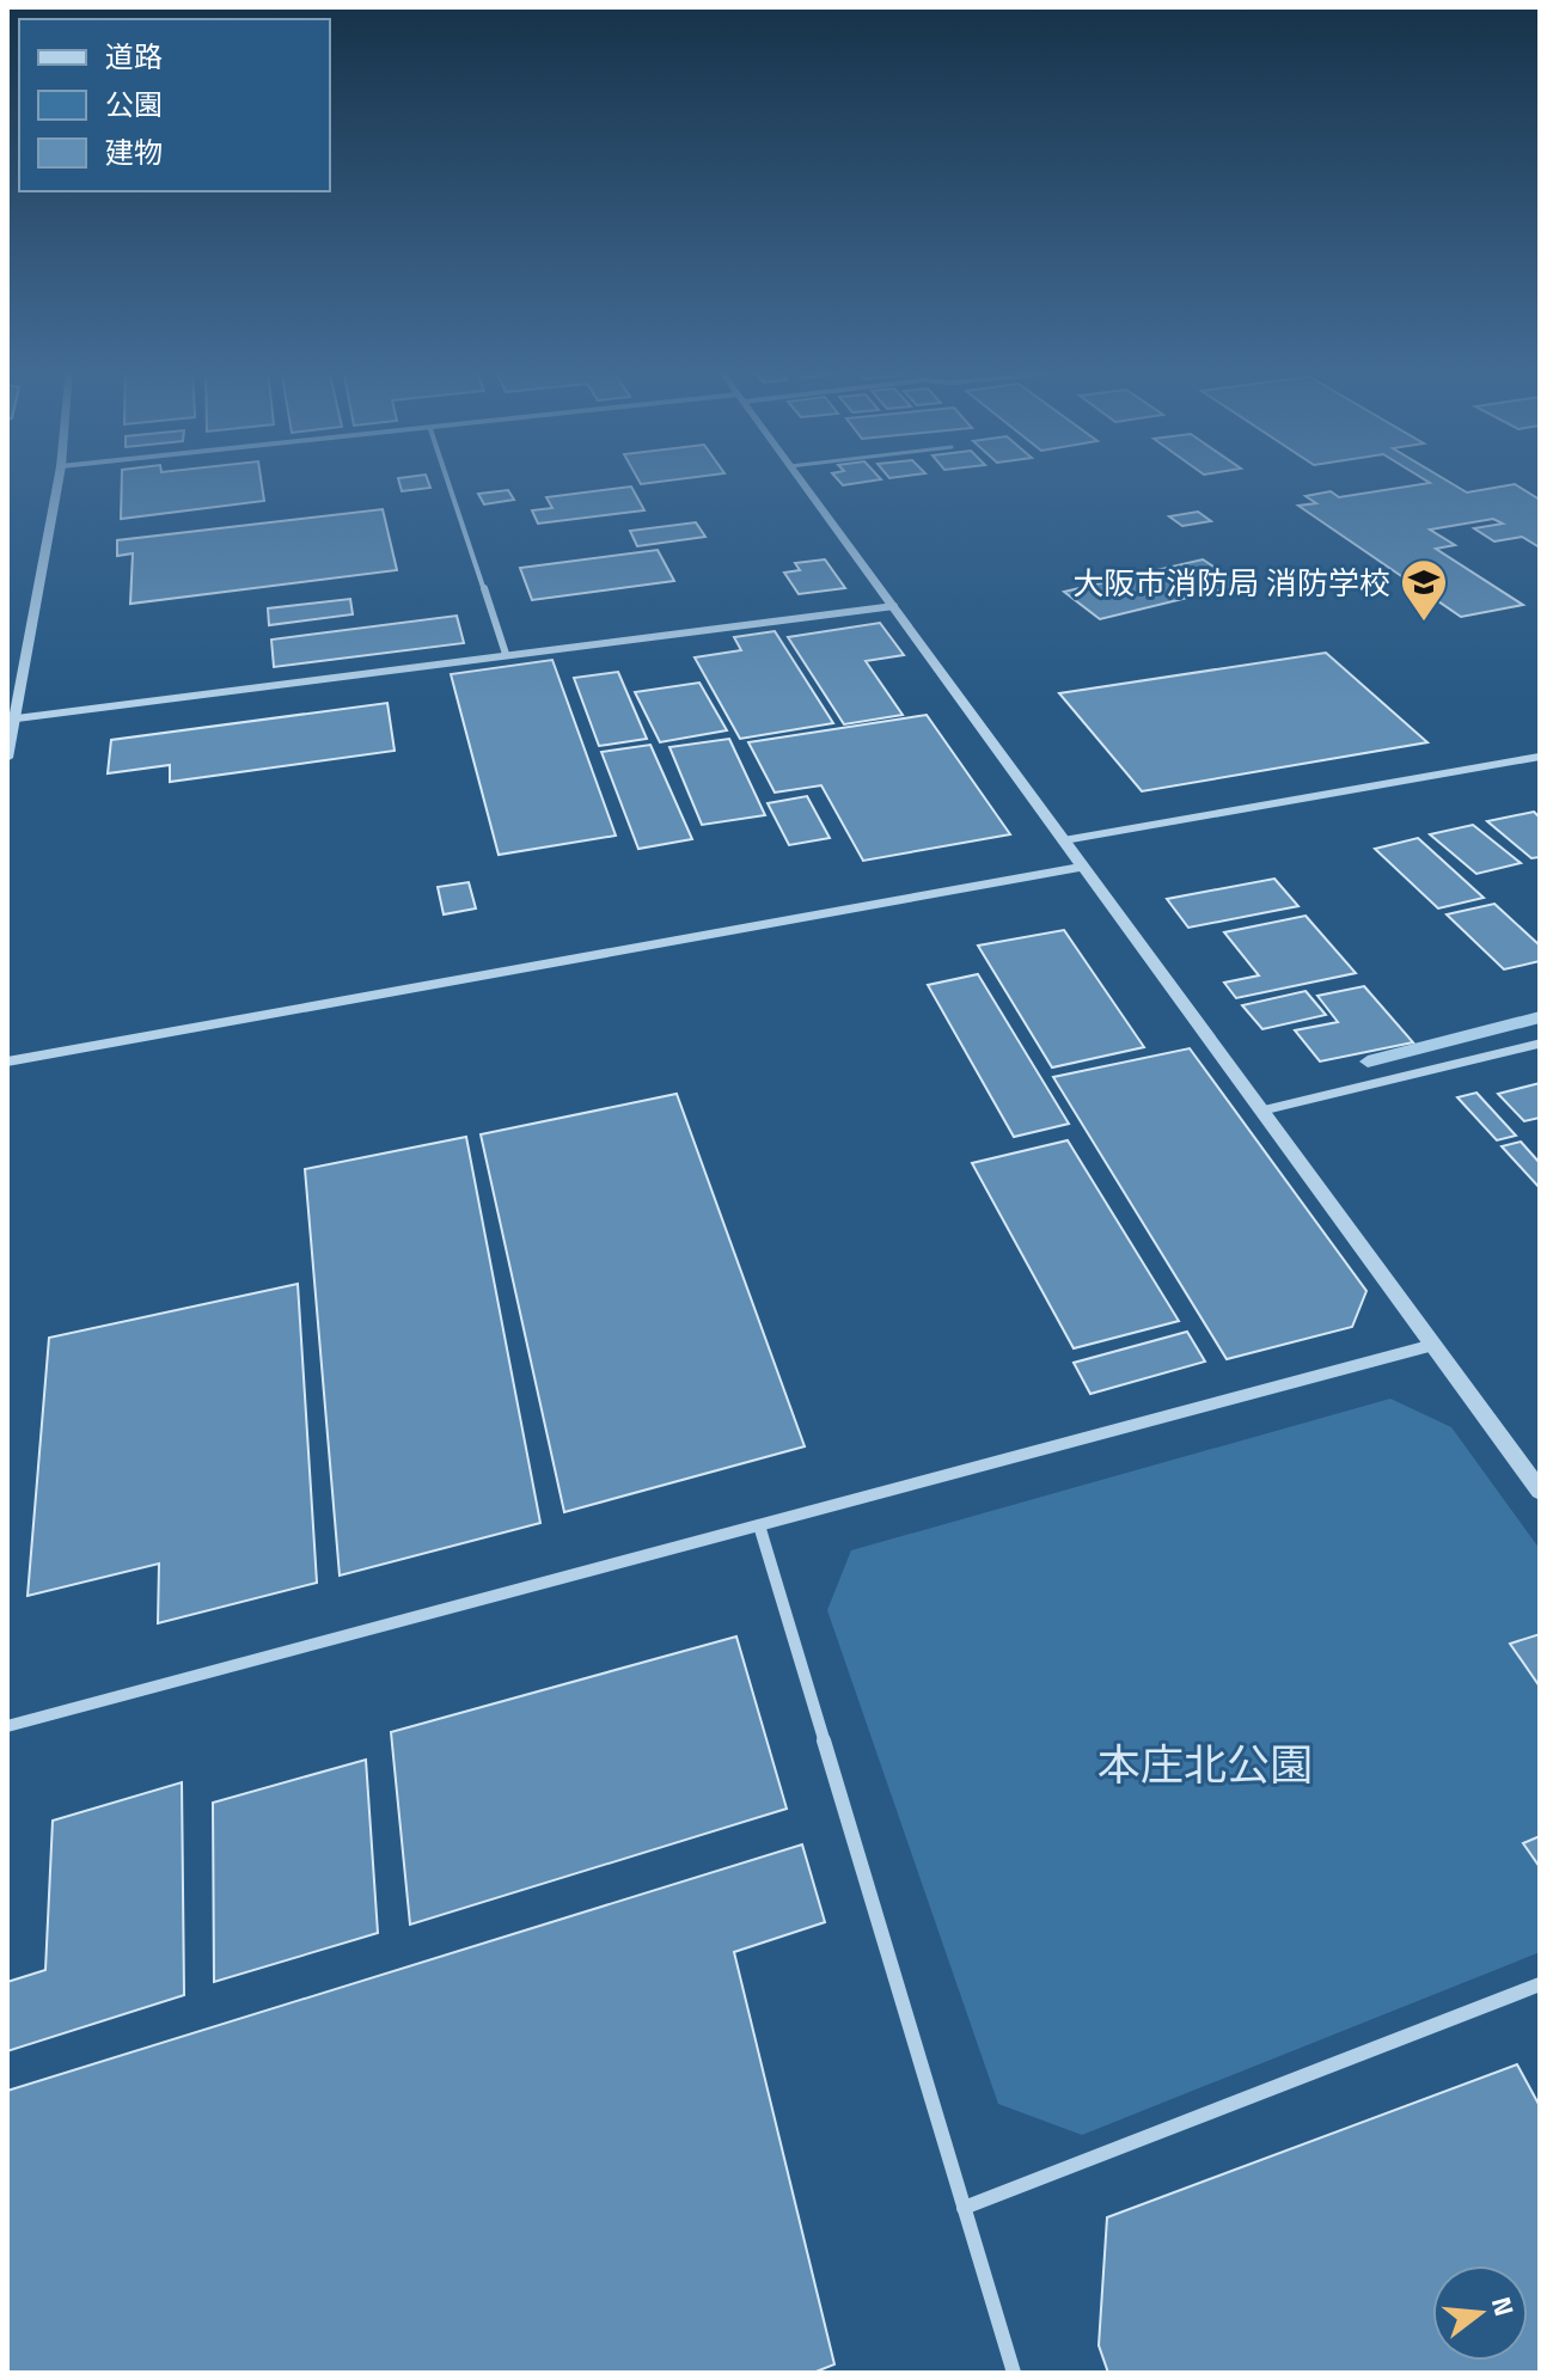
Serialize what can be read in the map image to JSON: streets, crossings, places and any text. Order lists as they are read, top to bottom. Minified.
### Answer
{"parks":["本庄北公園"],"places":{"school or university":["大阪市消防局 消防学校"]},"legend":["道路","公園","建物"],"north":"right"}
